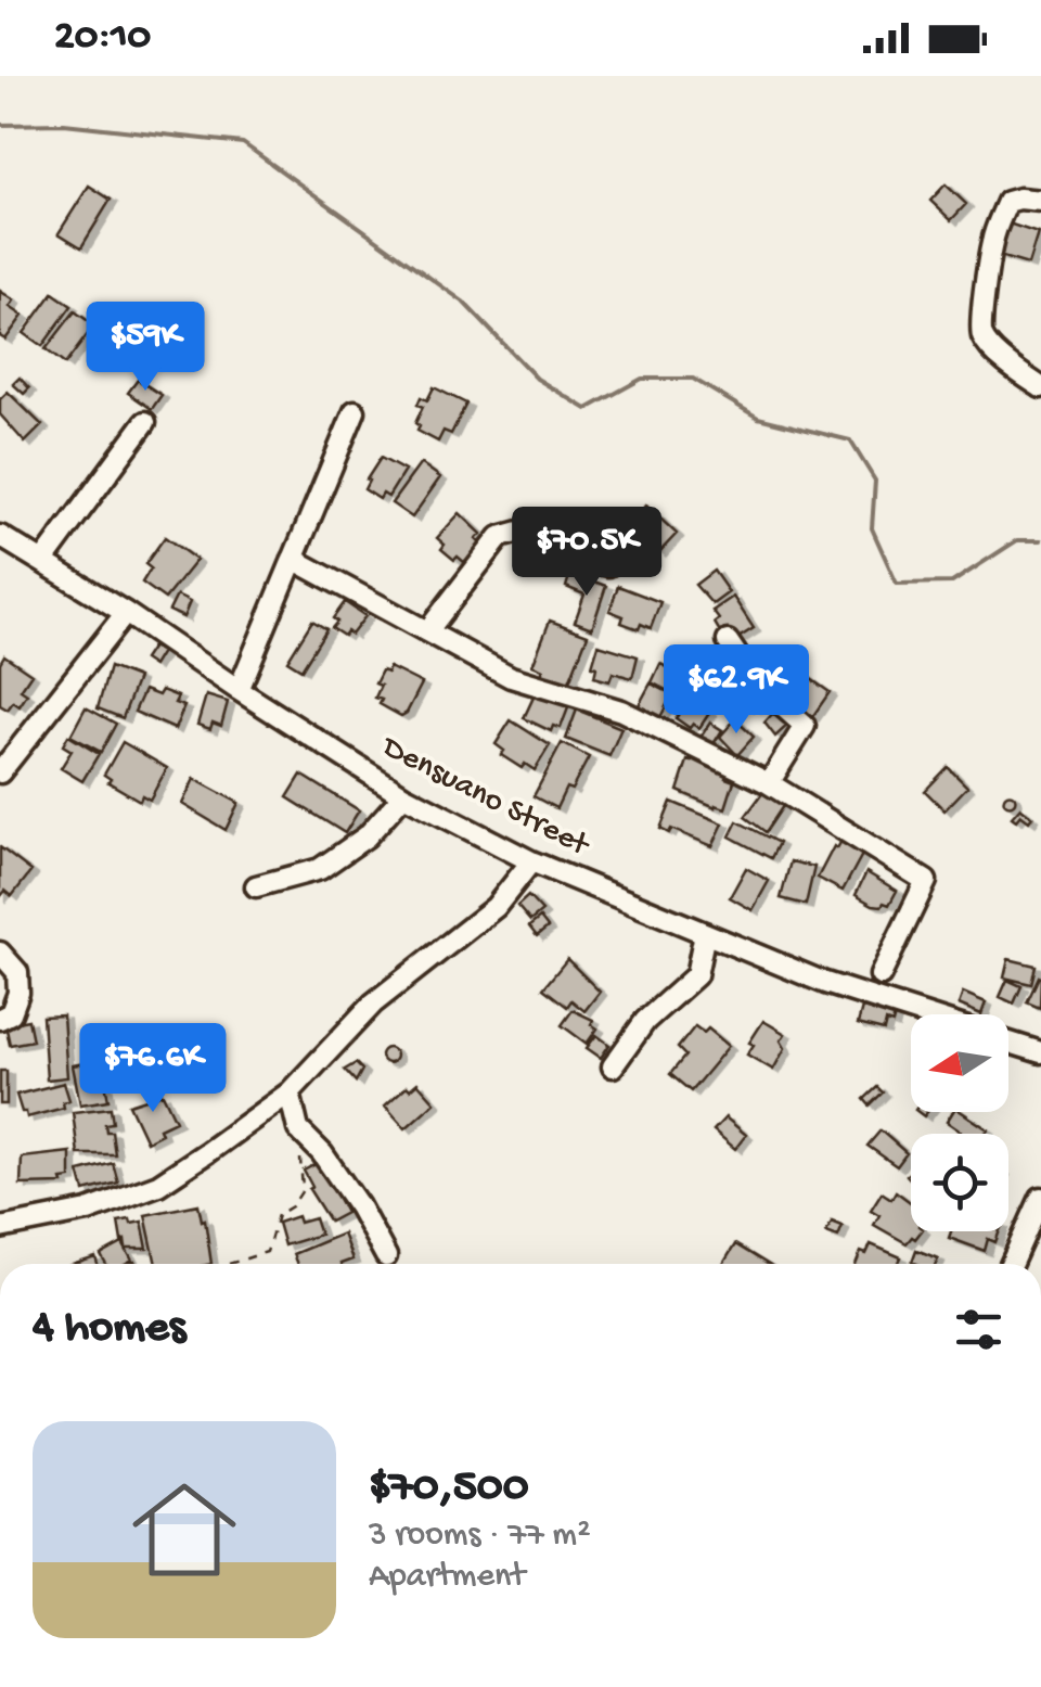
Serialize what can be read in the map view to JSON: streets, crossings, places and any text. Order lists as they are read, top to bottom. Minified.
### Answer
{"streets":{"street":["Densuano Street"]},"north":"left","page":{"status":"20:10","price":["$59K","$70.5K","$62.9K","$76.6K"],"heading":"4 homes","list":[{"name":"$70,500","note":"3 rooms · 77 m² · Apartment"}]}}
